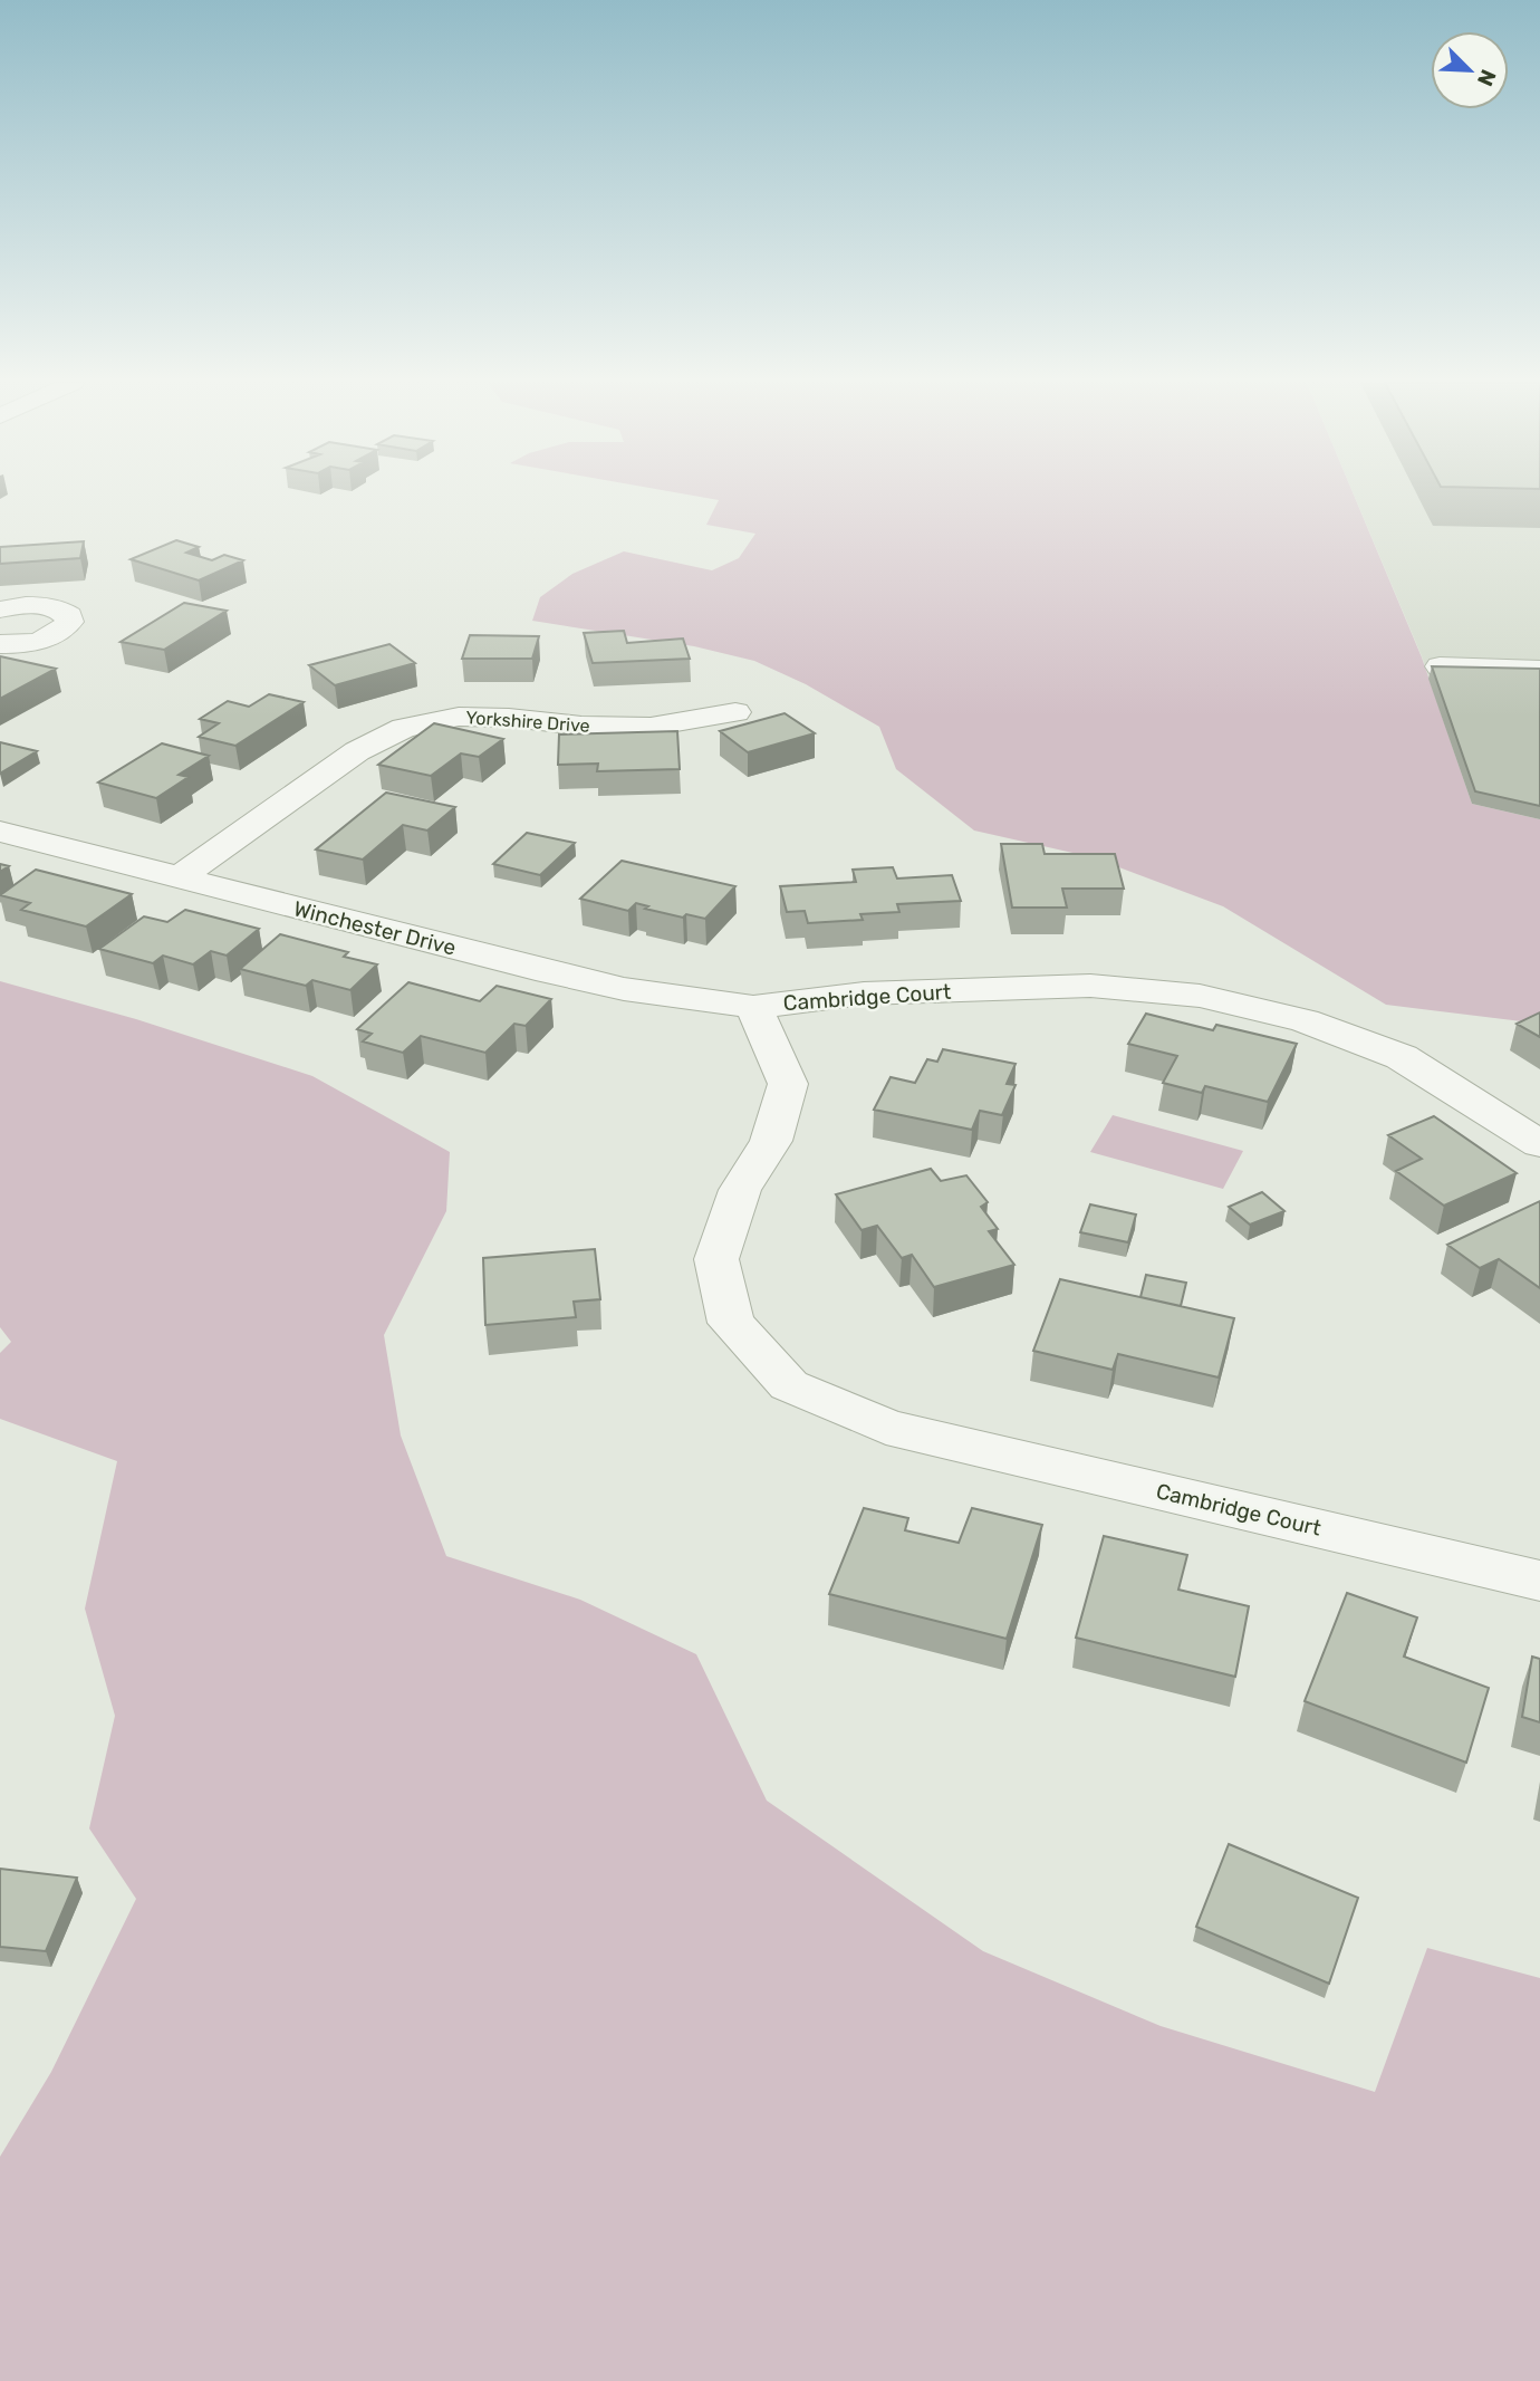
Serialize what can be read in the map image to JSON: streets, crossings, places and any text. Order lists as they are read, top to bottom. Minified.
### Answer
{"streets":{"street":["Yorkshire Drive","Winchester Drive","Cambridge Court"]},"crossings":[["Yorkshire Drive","Winchester Drive"],["Winchester Drive","Cambridge Court"]],"north":"bottom right"}
